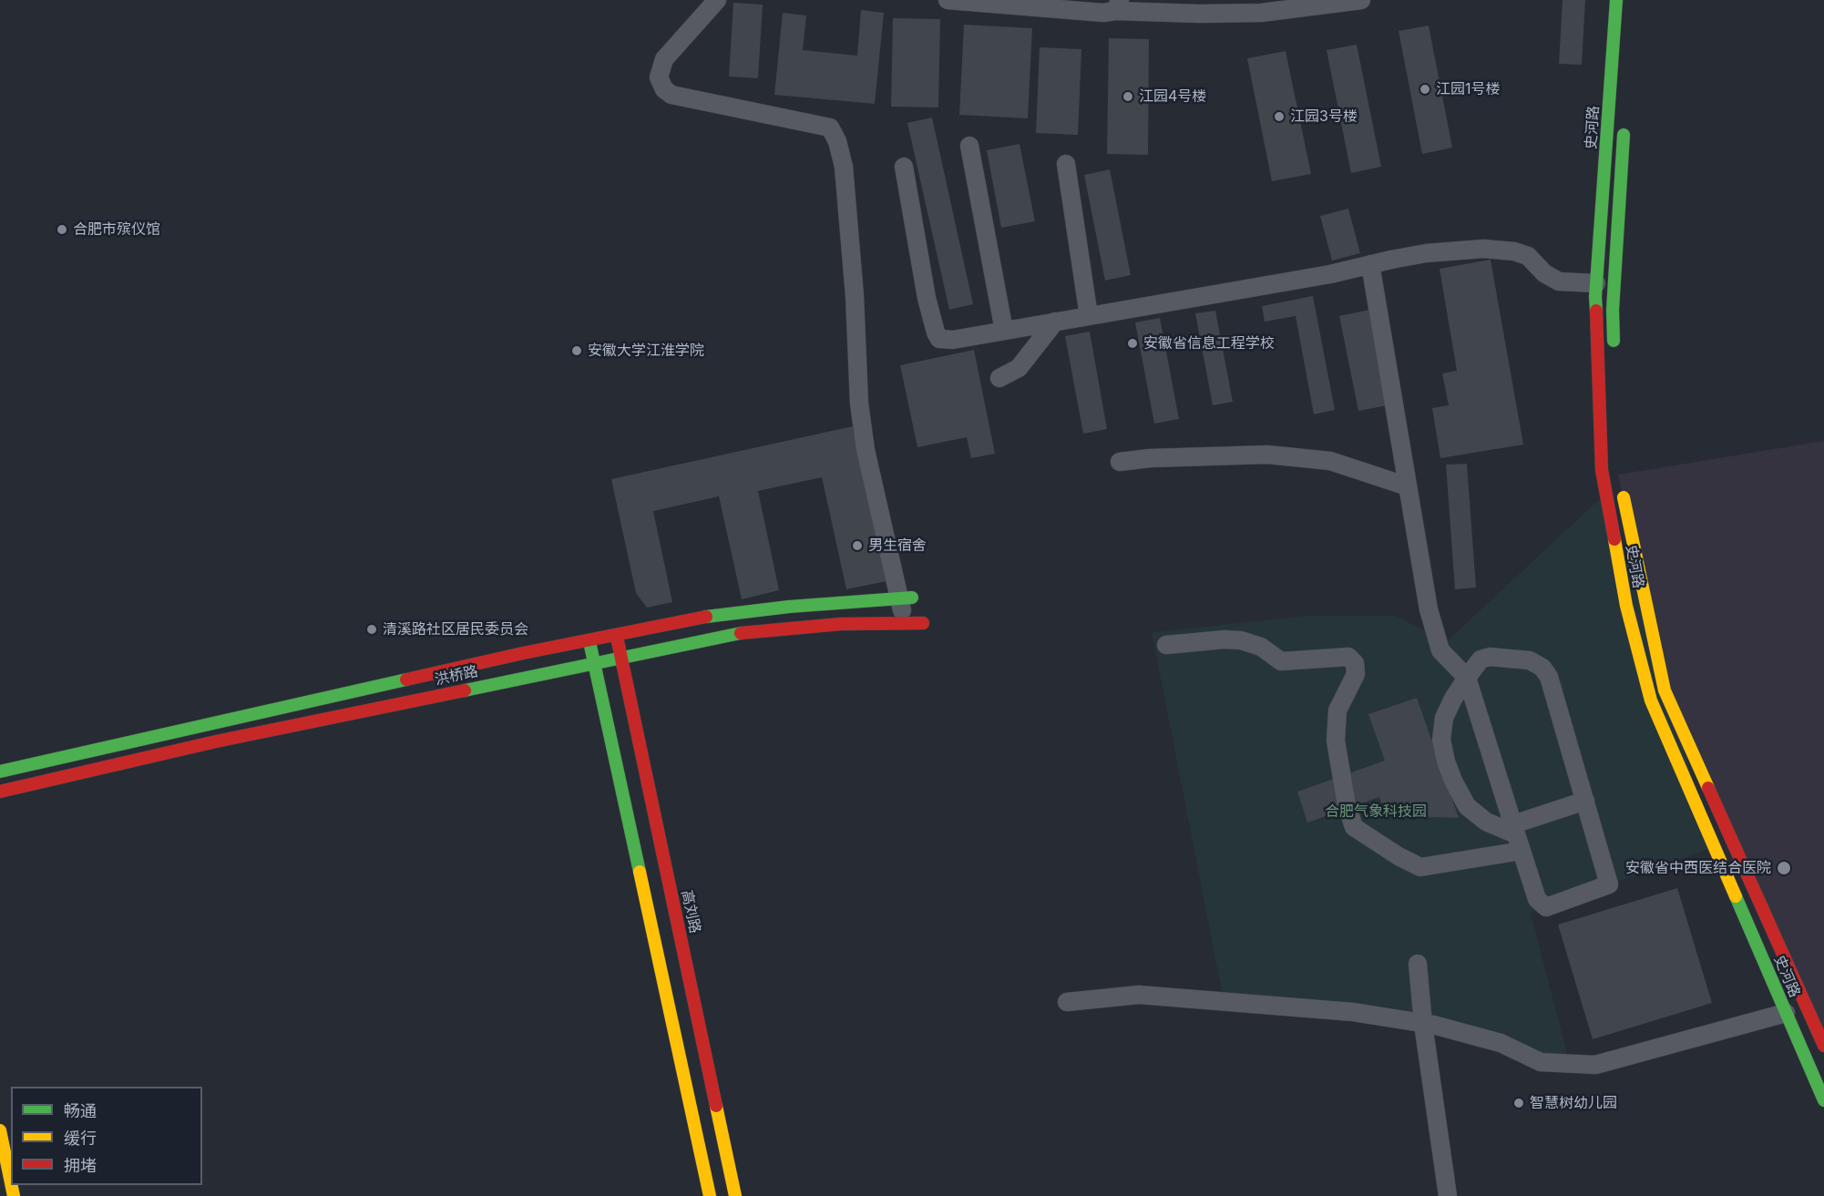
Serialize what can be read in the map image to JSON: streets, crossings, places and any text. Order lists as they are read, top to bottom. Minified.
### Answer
{"streets":{"street":["史河路","洪桥路","高刘路"]},"crossings":[["洪桥路","高刘路"]],"parks":["合肥气象科技园"],"places":["江园1号楼","江园4号楼","江园3号楼","合肥市殡仪馆","安徽省信息工程学校","安徽大学江淮学院","男生宿舍","清溪路社区居民委员会","安徽省中西医结合医院","智慧树幼儿园"],"legend":["畅通","缓行","拥堵"]}
